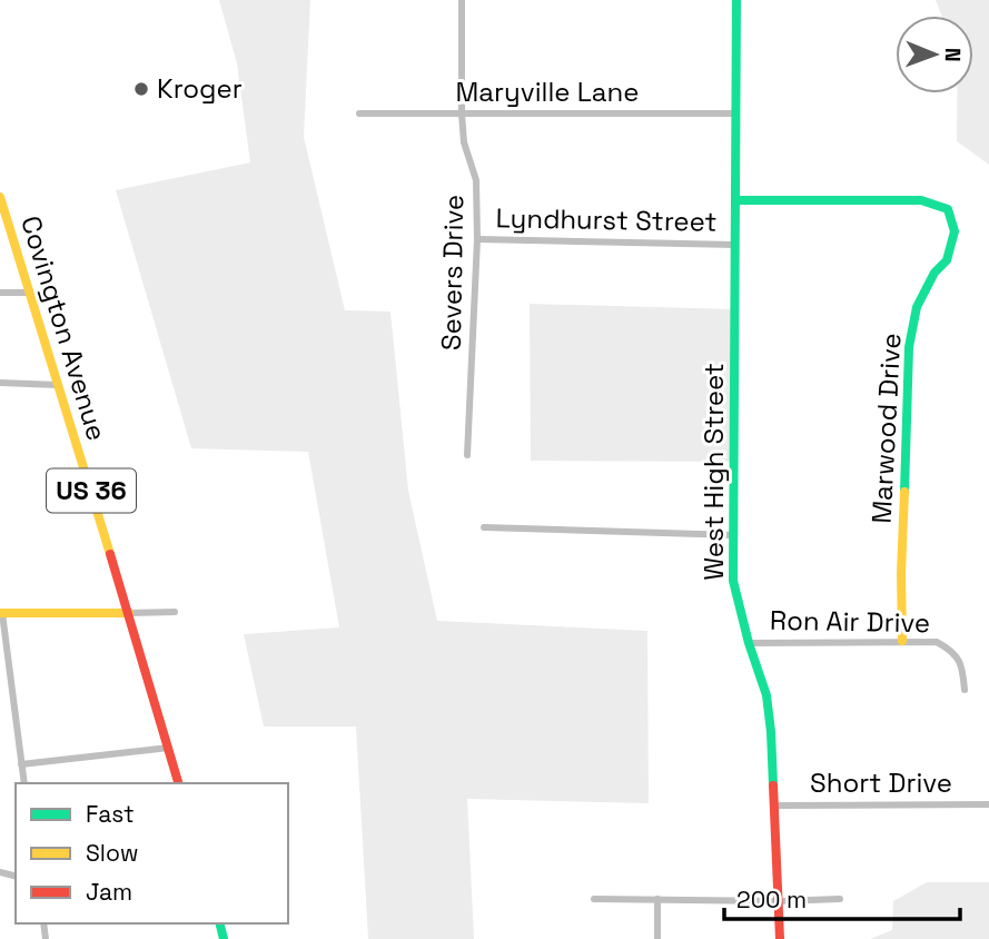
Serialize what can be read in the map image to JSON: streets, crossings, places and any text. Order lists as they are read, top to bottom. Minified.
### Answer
{"streets":{"street":["Maryville Lane","Lyndhurst Street","Severs Drive","Covington Avenue","Marwood Drive","West High Street","US 36","Ron Air Drive","Short Drive"]},"crossings":[["Maryville Lane","Severs Drive"],["Maryville Lane","West High Street"],["Lyndhurst Street","Severs Drive"],["Lyndhurst Street","West High Street"],["Marwood Drive","West High Street"],["Marwood Drive","Ron Air Drive"],["West High Street","Ron Air Drive"],["West High Street","Short Drive"]],"places":["Kroger"],"legend":["Fast","Slow","Jam"],"scale_bar":"200 m","north":"right"}
